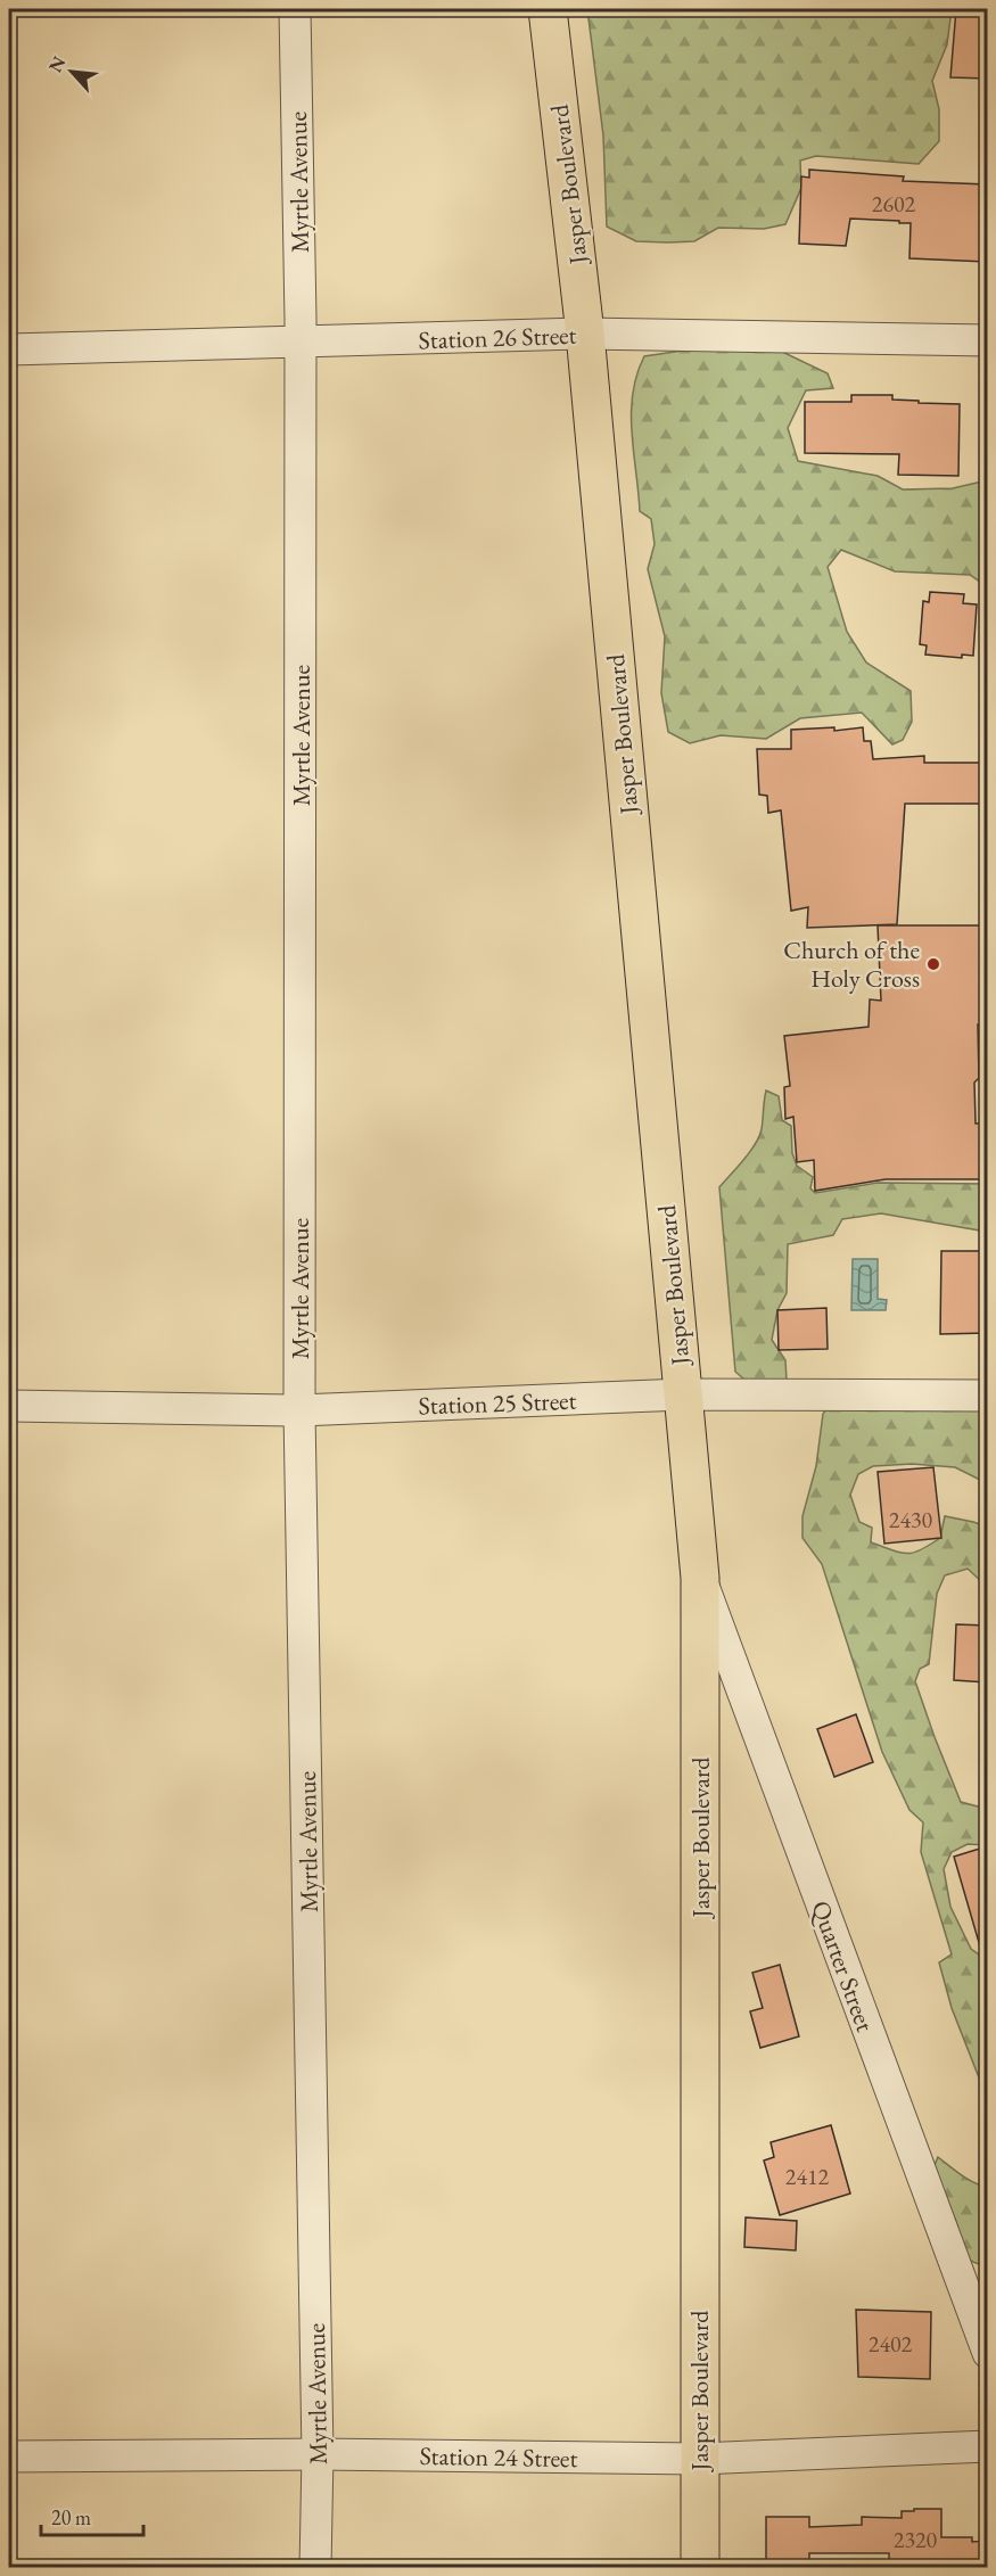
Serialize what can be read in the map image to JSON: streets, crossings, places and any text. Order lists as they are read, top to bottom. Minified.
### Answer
{"streets":{"main road":["Jasper Boulevard"],"street":["Myrtle Avenue","Station 26 Street","Station 25 Street","Quarter Street","Station 24 Street"]},"crossings":[["Myrtle Avenue","Station 26 Street"],["Myrtle Avenue","Station 25 Street"],["Myrtle Avenue","Station 24 Street"],["Jasper Boulevard","Station 26 Street"],["Jasper Boulevard","Station 25 Street"],["Jasper Boulevard","Quarter Street"],["Jasper Boulevard","Station 24 Street"]],"places":["Church of the Holy Cross"],"house_numbers":["2602","2430","2412","2402","2320"],"scale_bar":"20 m","north":"top left"}
